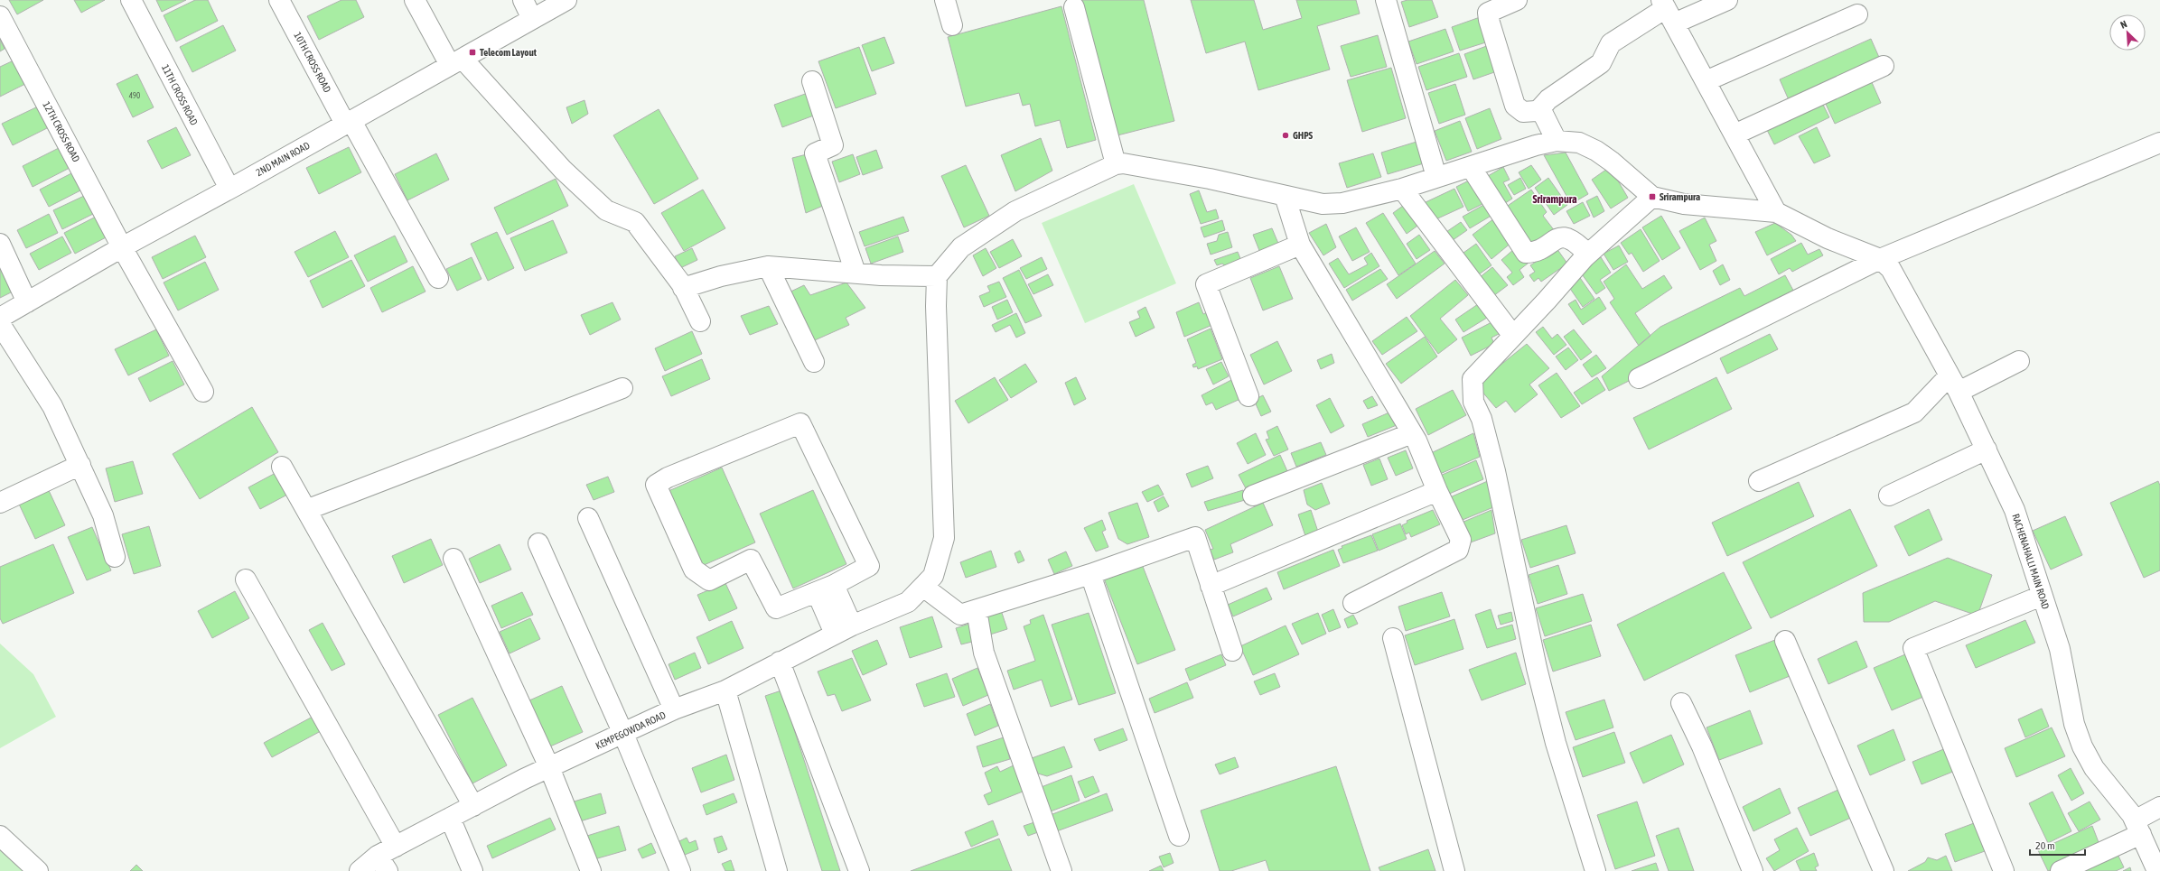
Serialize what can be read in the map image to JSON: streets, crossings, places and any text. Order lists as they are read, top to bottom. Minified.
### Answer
{"streets":{"street":["10TH CROSS ROAD","11TH CROSS ROAD","12TH CROSS ROAD","2ND MAIN ROAD","RACHENAHALLI MAIN ROAD","KEMPEGOWDA ROAD"]},"crossings":[["10TH CROSS ROAD","2ND MAIN ROAD"],["11TH CROSS ROAD","2ND MAIN ROAD"],["12TH CROSS ROAD","2ND MAIN ROAD"]],"districts":["Srirampura"],"places":{"transit":["Telecom Layout","Srirampura"],"other":["GHPS"]},"house_numbers":["490"],"scale_bar":"20 m","north":"top left"}
